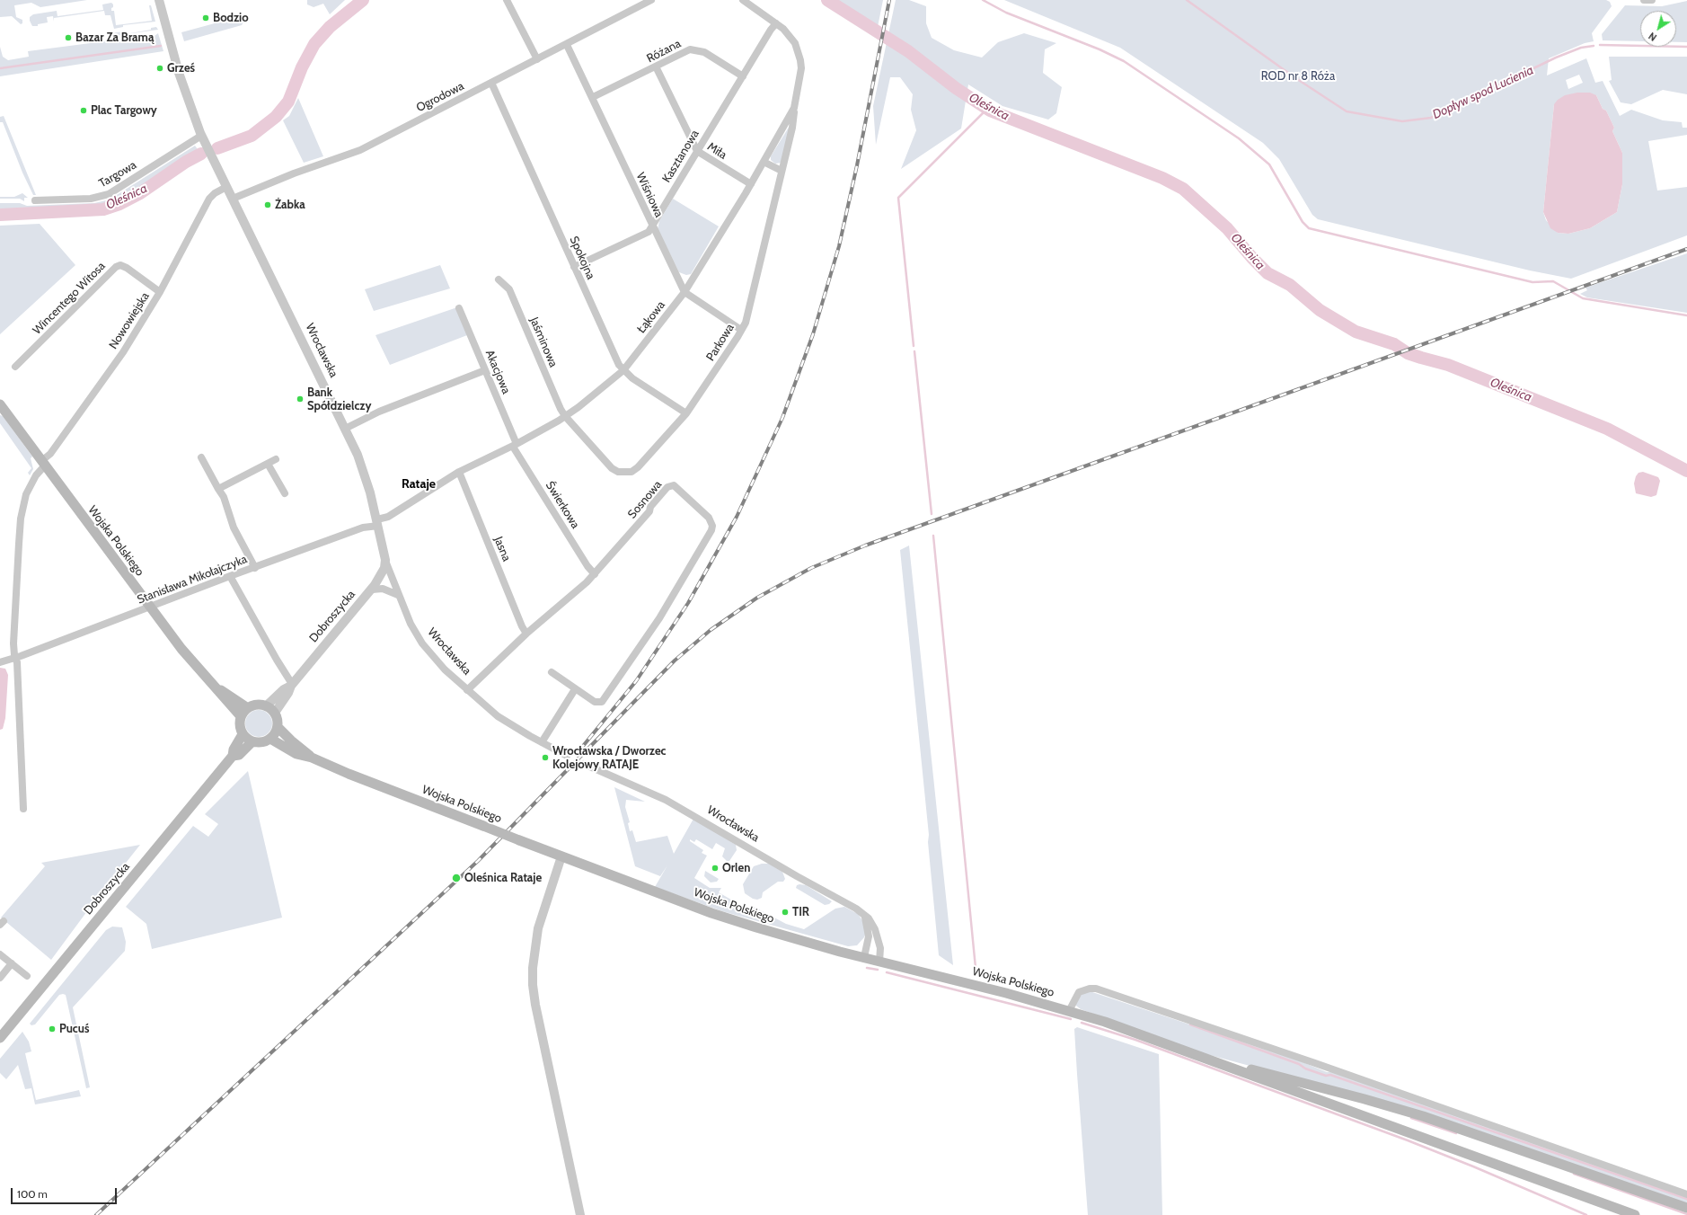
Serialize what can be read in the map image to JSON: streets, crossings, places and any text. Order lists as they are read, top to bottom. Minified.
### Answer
{"streets":{"main road":["Wojska Polskiego","Dobroszycka"],"street":["Różana","Ogrodowa","Miła","Kasztanowa","Targowa","Wiśniowa","Spokojna","Wincentego Witosa","Łąkowa","Nowowiejska","Jaśminowa","Parkowa","Wrocławska","Akacjowa","Sosnowa","Świerkowa","Jasna","Stanisława Mikołajczyka"]},"crossings":[["Różana","Miła"],["Różana","Kasztanowa"],["Różana","Wiśniowa"],["Ogrodowa","Wiśniowa"],["Ogrodowa","Spokojna"],["Ogrodowa","Wrocławska"],["Miła","Kasztanowa"],["Miła","Łąkowa"],["Kasztanowa","Wiśniowa"],["Kasztanowa","Spokojna"],["Kasztanowa","Łąkowa"],["Targowa","Wrocławska"],["Wiśniowa","Łąkowa"],["Spokojna","Łąkowa"],["Spokojna","Parkowa"],["Wincentego Witosa","Nowowiejska"],["Łąkowa","Jaśminowa"],["Łąkowa","Parkowa"],["Łąkowa","Wrocławska"],["Łąkowa","Akacjowa"],["Łąkowa","Świerkowa"],["Łąkowa","Jasna"],["Łąkowa","Stanisława Mikołajczyka"],["Nowowiejska","Wrocławska"],["Nowowiejska","Wojska Polskiego"],["Nowowiejska","Stanisława Mikołajczyka"],["Jaśminowa","Parkowa"],["Wrocławska","Sosnowa"],["Wrocławska","Wojska Polskiego"],["Wrocławska","Stanisława Mikołajczyka"],["Wrocławska","Dobroszycka"],["Akacjowa","Świerkowa"],["Sosnowa","Świerkowa"],["Sosnowa","Jasna"],["Wojska Polskiego","Stanisława Mikołajczyka"],["Wojska Polskiego","Dobroszycka"]],"districts":["Rataje"],"water":["Dopływ spod Lucienia","Oleśnica"],"parks":["ROD nr 8 Róża"],"places":["Bodzio","Bazar Za Bramą","Grześ","Plac Targowy","Żabka","Bank Spółdzielczy","Wrocławska / Dworzec Kolejowy RATAJE","Orlen","Oleśnica Rataje","TIR","Pucuś"],"scale_bar":"100 m","north":"bottom left"}
